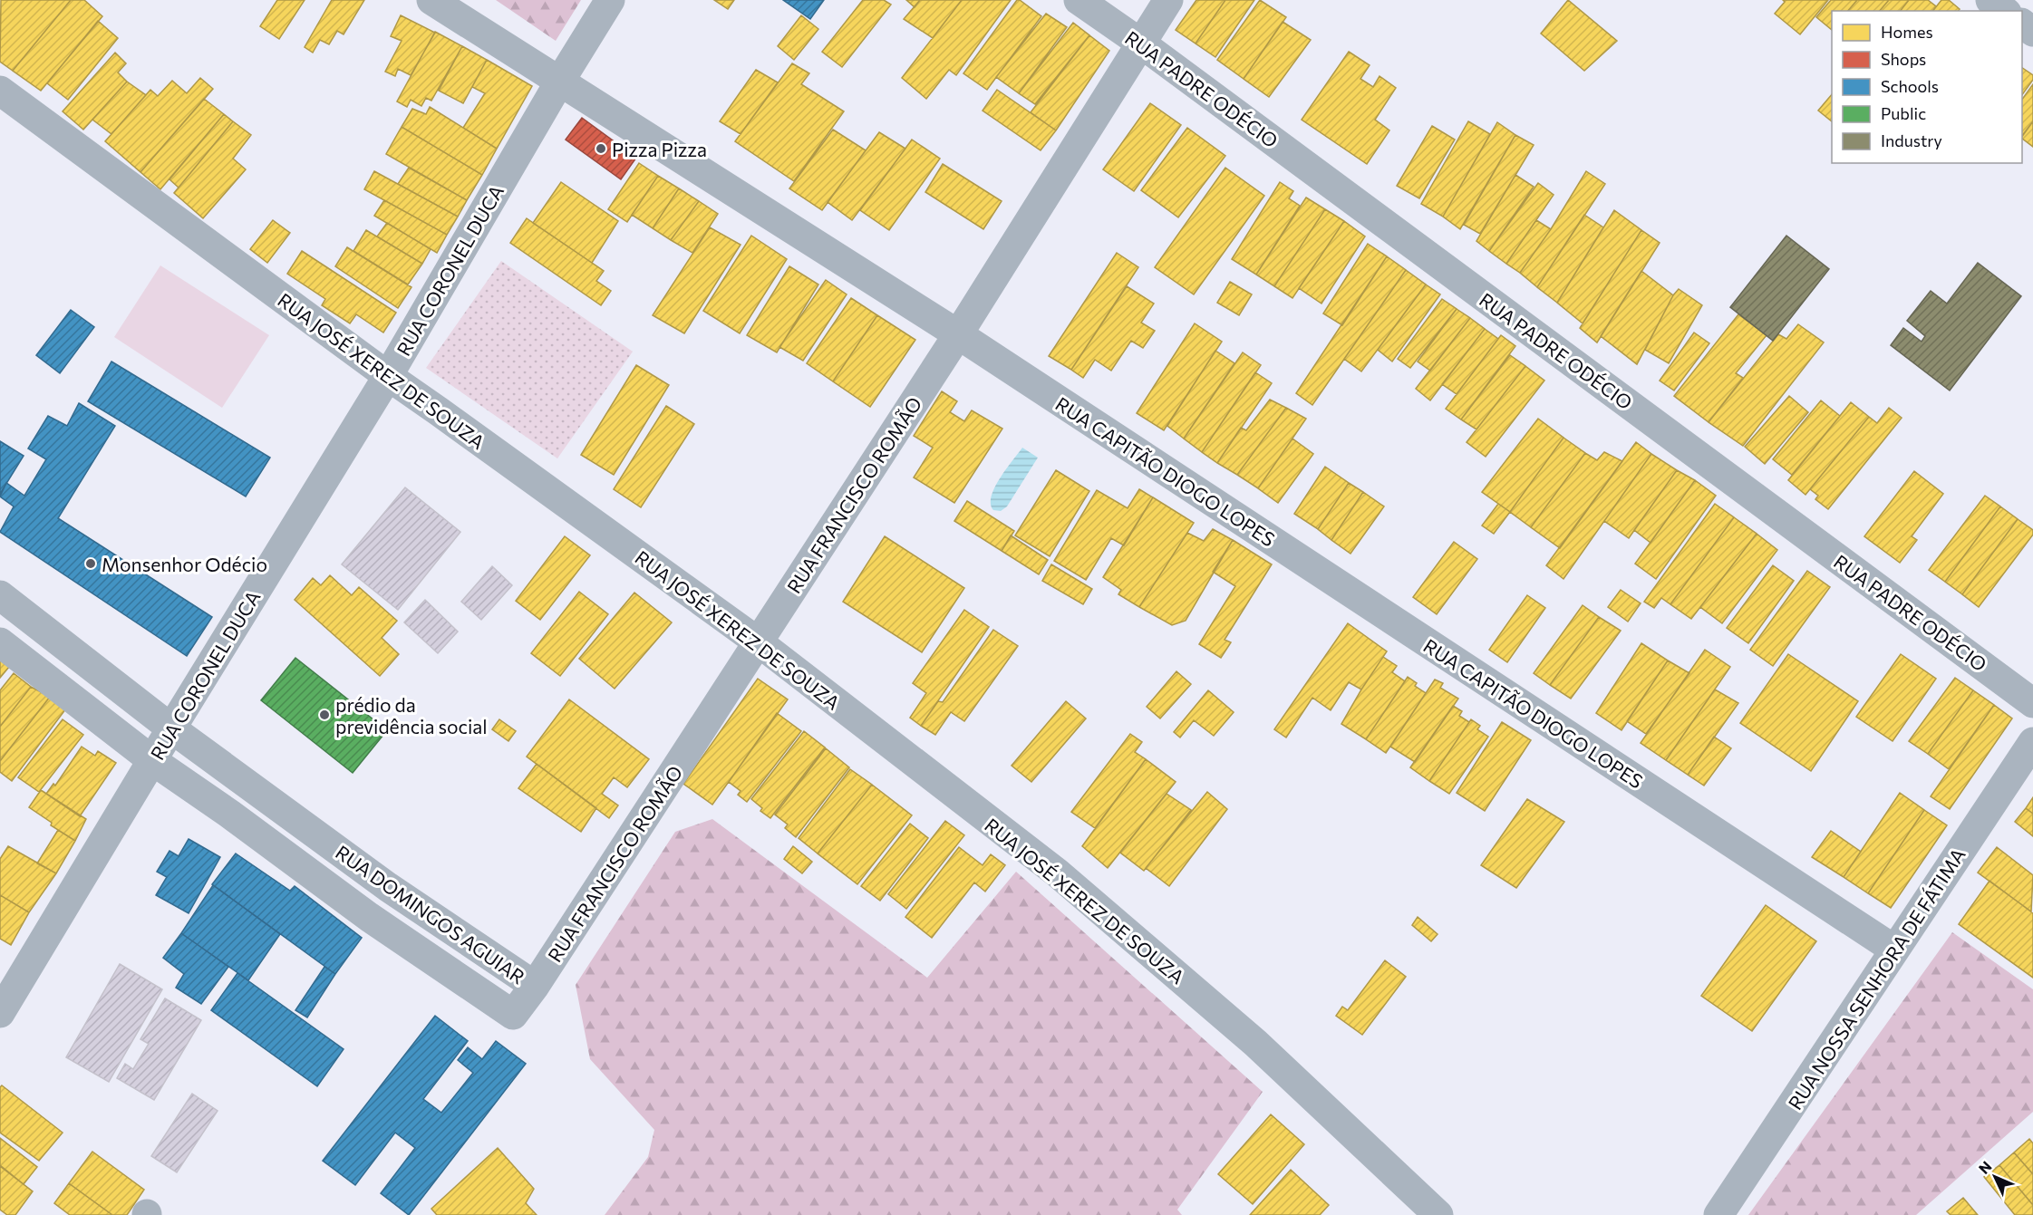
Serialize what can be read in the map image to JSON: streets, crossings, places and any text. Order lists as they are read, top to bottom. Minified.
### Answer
{"streets":{"street":["RUA PADRE ODÉCIO","RUA CORONEL DUCA","RUA JOSÉ XEREZ DE SOUZA","RUA CAPITÃO DIOGO LOPES","RUA FRANCISCO ROMÃO","RUA DOMINGOS AGUIAR","RUA NOSSA SENHORA DE FÁTIMA"]},"crossings":[["RUA PADRE ODÉCIO","RUA FRANCISCO ROMÃO"],["RUA CORONEL DUCA","RUA JOSÉ XEREZ DE SOUZA"],["RUA CORONEL DUCA","RUA CAPITÃO DIOGO LOPES"],["RUA CORONEL DUCA","RUA DOMINGOS AGUIAR"],["RUA JOSÉ XEREZ DE SOUZA","RUA FRANCISCO ROMÃO"],["RUA CAPITÃO DIOGO LOPES","RUA FRANCISCO ROMÃO"],["RUA CAPITÃO DIOGO LOPES","RUA NOSSA SENHORA DE FÁTIMA"],["RUA FRANCISCO ROMÃO","RUA DOMINGOS AGUIAR"]],"places":["Pizza Pizza","Monsenhor Odécio","prédio da previdência social"],"legend":["Homes","Shops","Schools","Public","Industry"],"north":"top left"}
